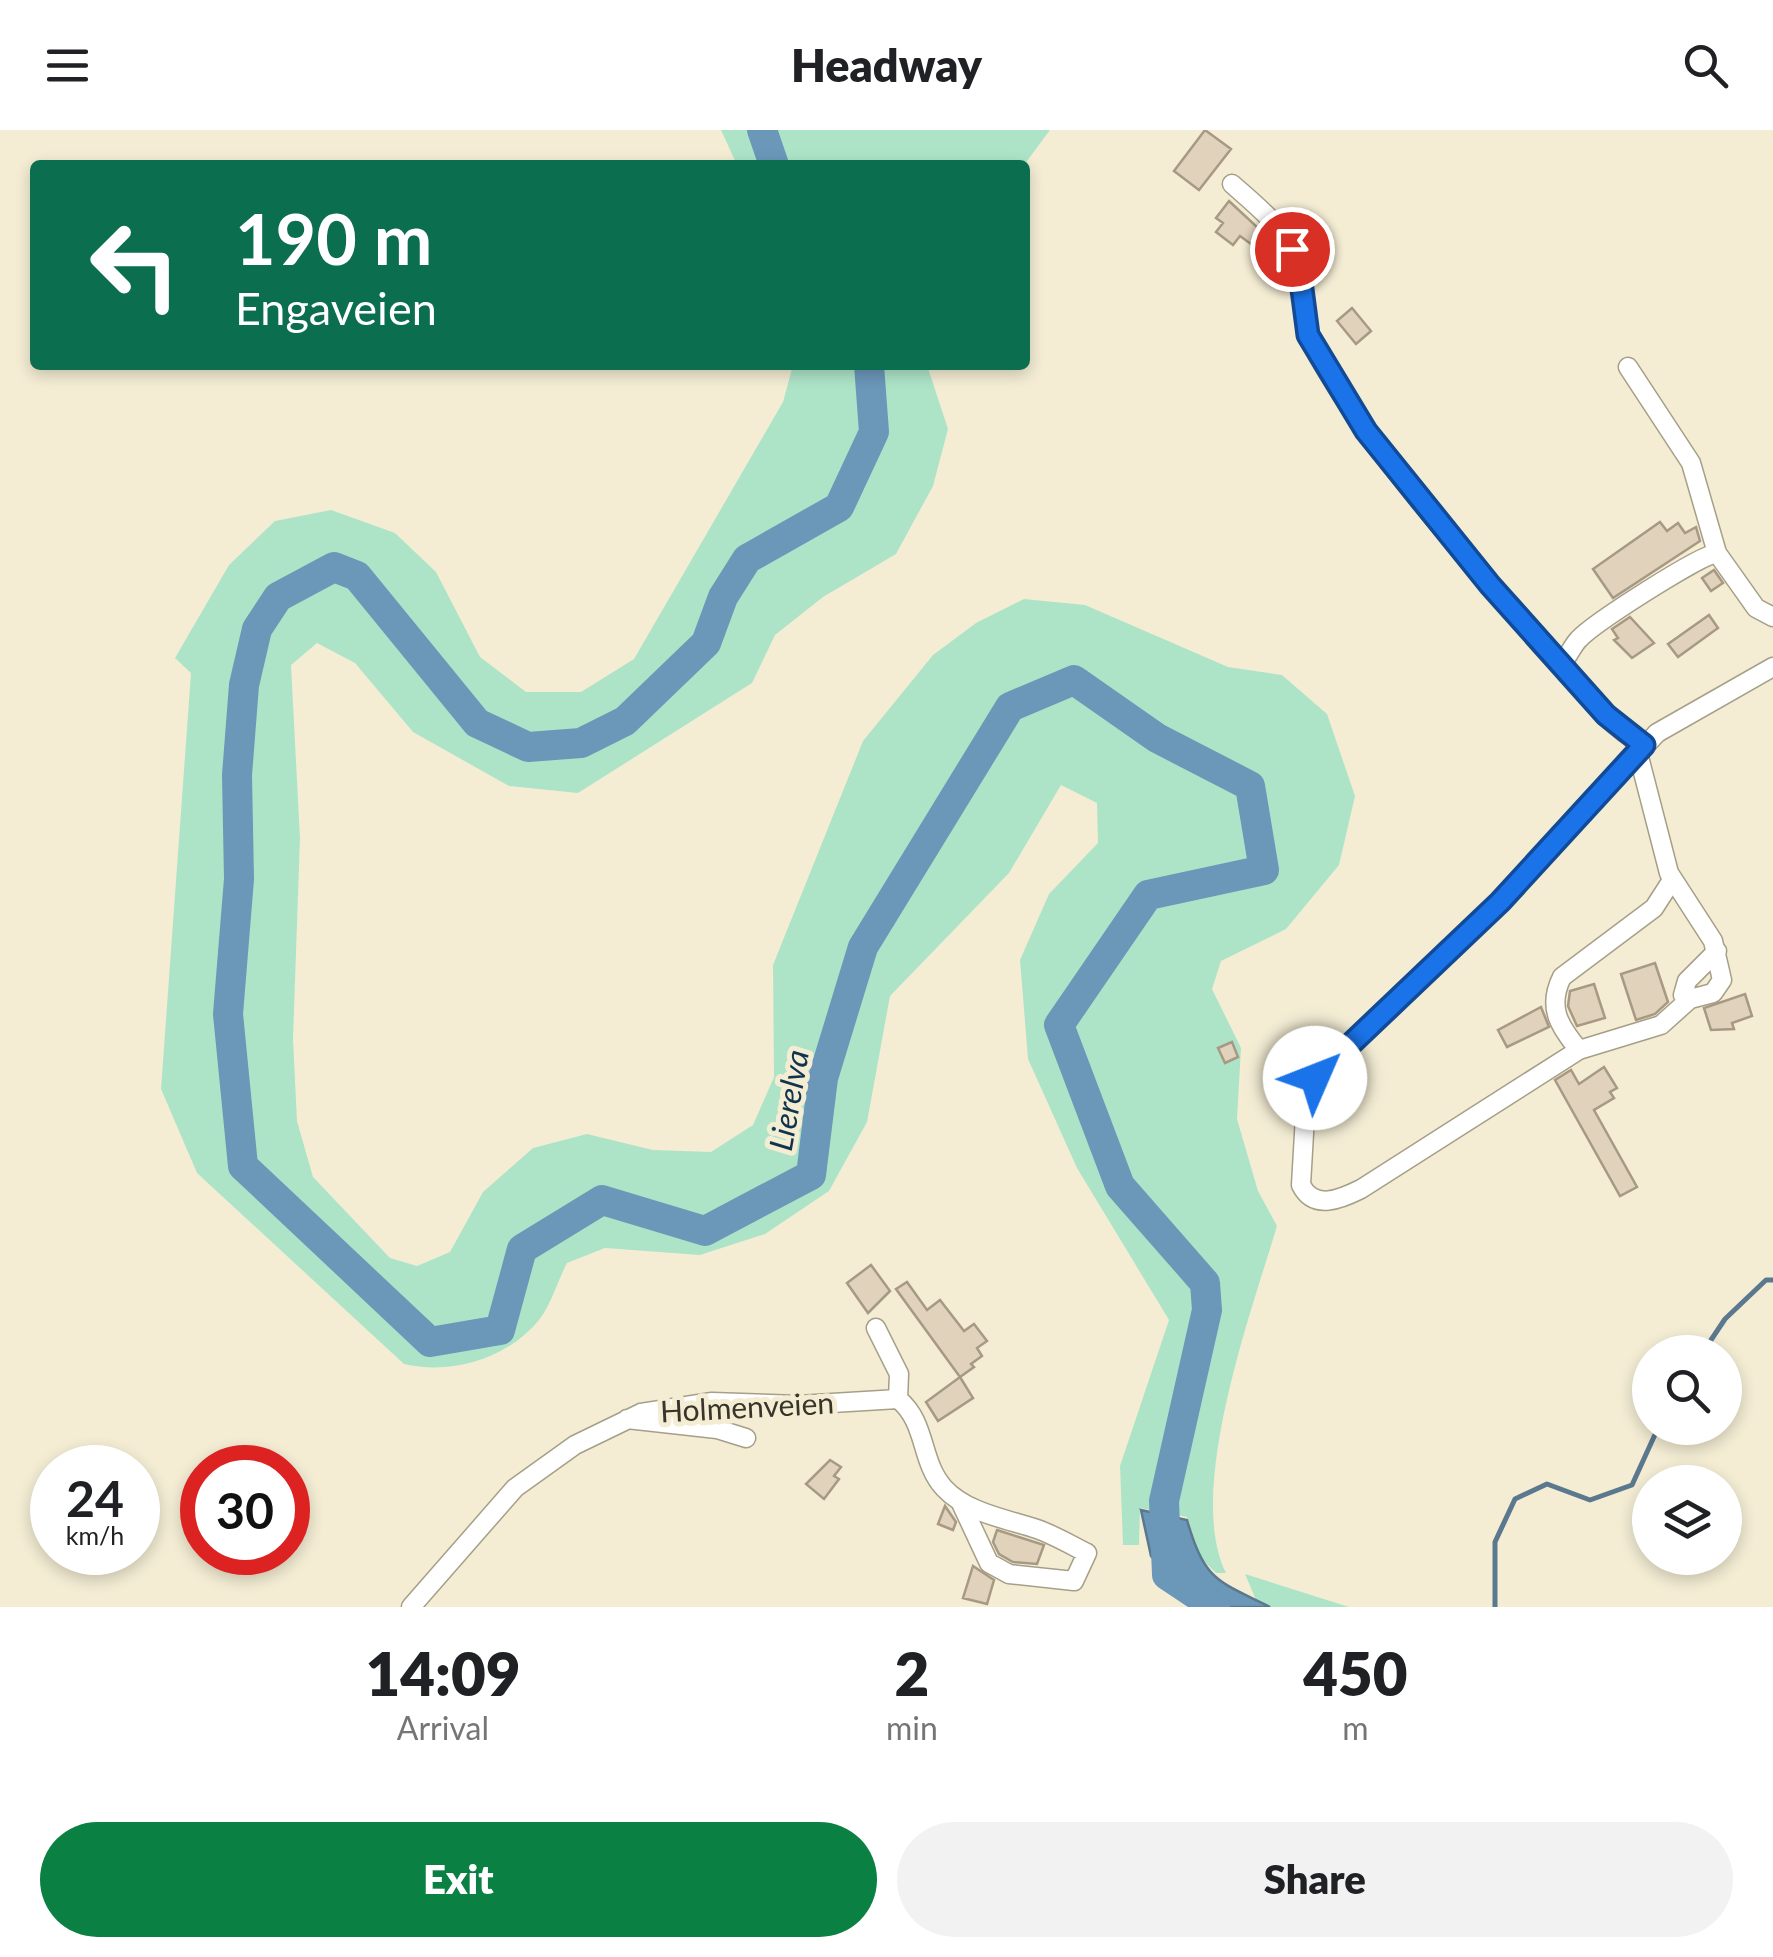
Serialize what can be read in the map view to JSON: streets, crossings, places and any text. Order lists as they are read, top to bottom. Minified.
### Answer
{"streets":{"street":["Holmenveien"]},"water":["Lierelva"],"page":{"header":"Headway","turn":["190 m","Engaveien"],"speed":"24 km/h","limit":"30","eta":["14:09","Arrival","2","min","450","m"],"buttons":["Exit","Share"]}}
